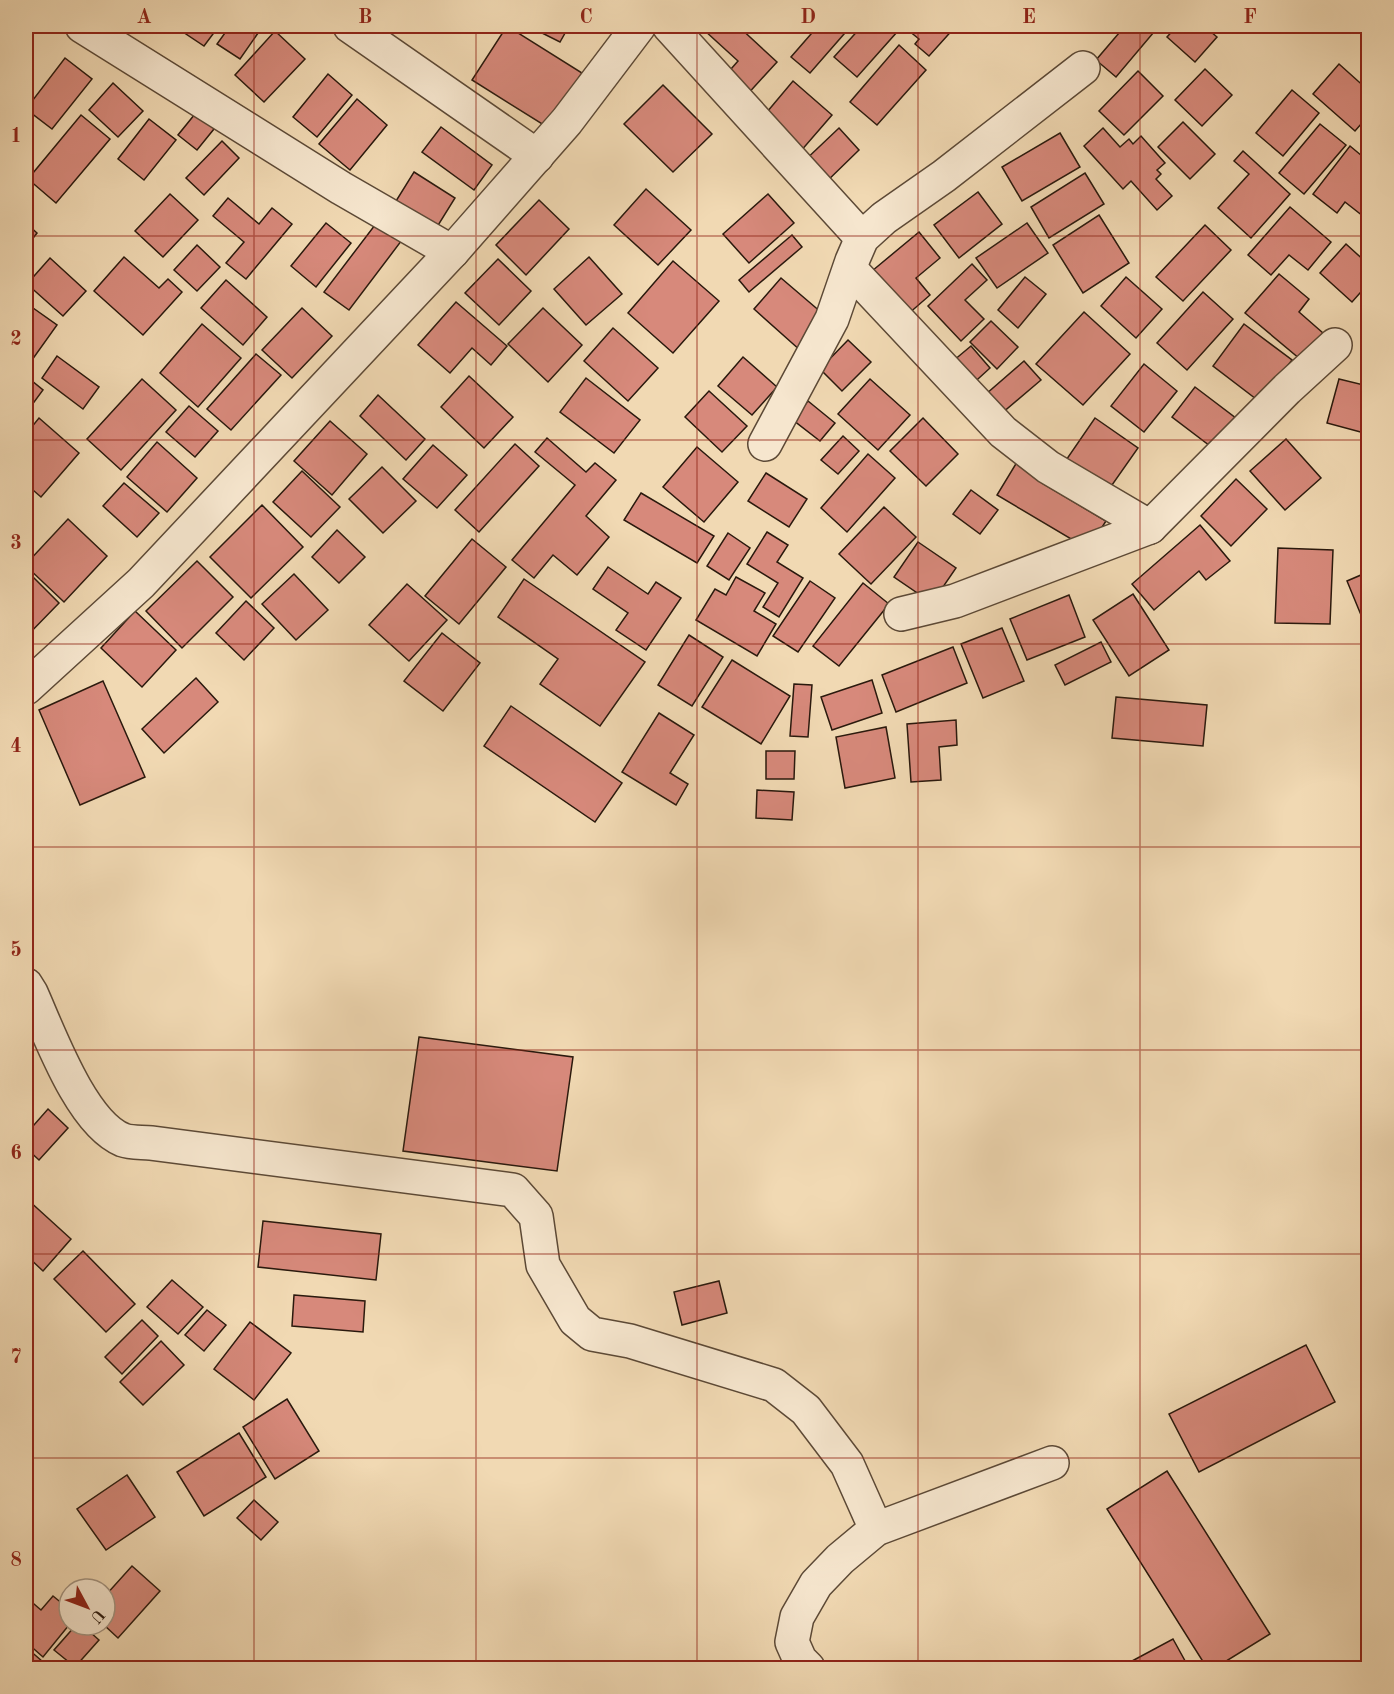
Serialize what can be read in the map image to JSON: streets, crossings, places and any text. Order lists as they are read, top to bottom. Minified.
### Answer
{"north":"bottom right","grid":{"columns":["A","B","C","D","E","F"],"rows":["1","2","3","4","5","6","7","8"]}}
